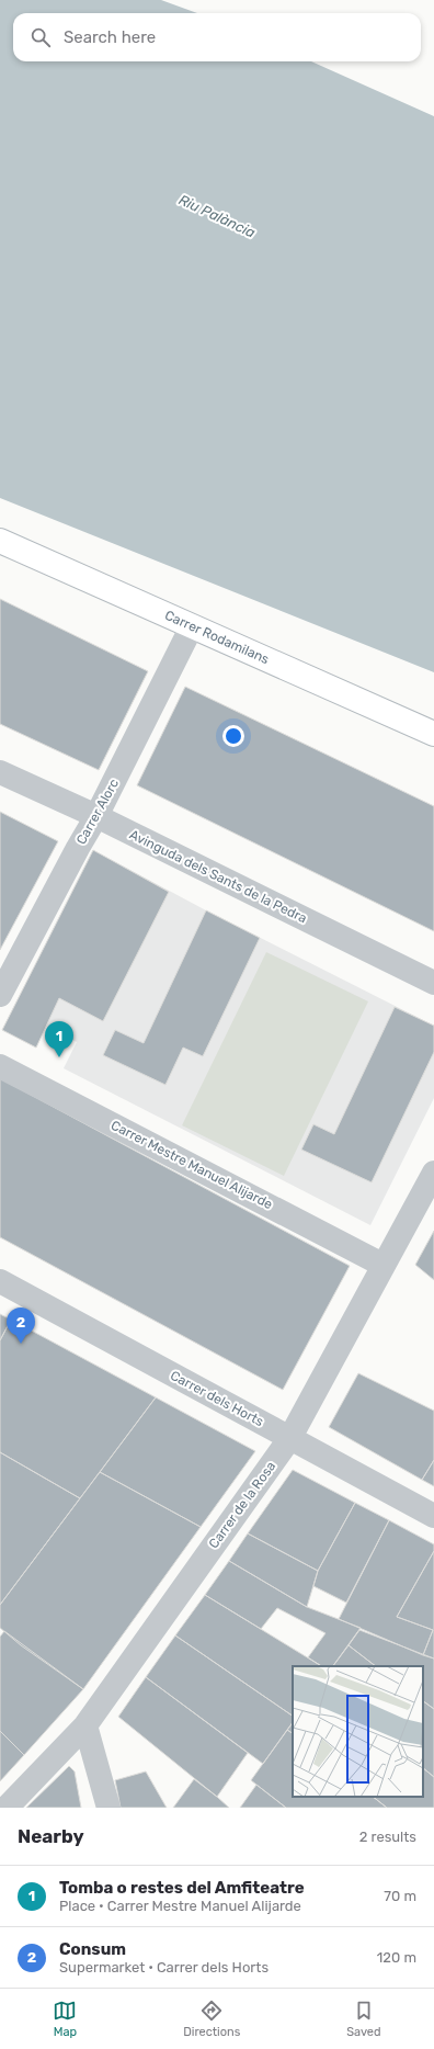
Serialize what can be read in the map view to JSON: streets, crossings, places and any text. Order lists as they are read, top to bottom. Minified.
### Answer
{"streets":{"street":["Carrer Rodamilans","Carrer Alorc","Avinguda dels Sants de la Pedra","Carrer Mestre Manuel Alijarde","Carrer dels Horts","Carrer de la Rosa"]},"crossings":[["Carrer Rodamilans","Carrer Alorc"],["Carrer Alorc","Avinguda dels Sants de la Pedra"],["Carrer Mestre Manuel Alijarde","Carrer de la Rosa"],["Carrer dels Horts","Carrer de la Rosa"]],"water":["Riu Palància"],"page":{"search":"Search here","pins":["1","2"],"heading":["Nearby","2 results"],"list":[{"mark":"1","name":"Tomba o restes del Amfiteatre","note":"Place · Carrer Mestre Manuel Alijarde","value":"70 m"},{"mark":"2","name":"Consum","note":"Supermarket · Carrer dels Horts","value":"120 m"}],"nav":["Map","Directions","Saved"]}}
